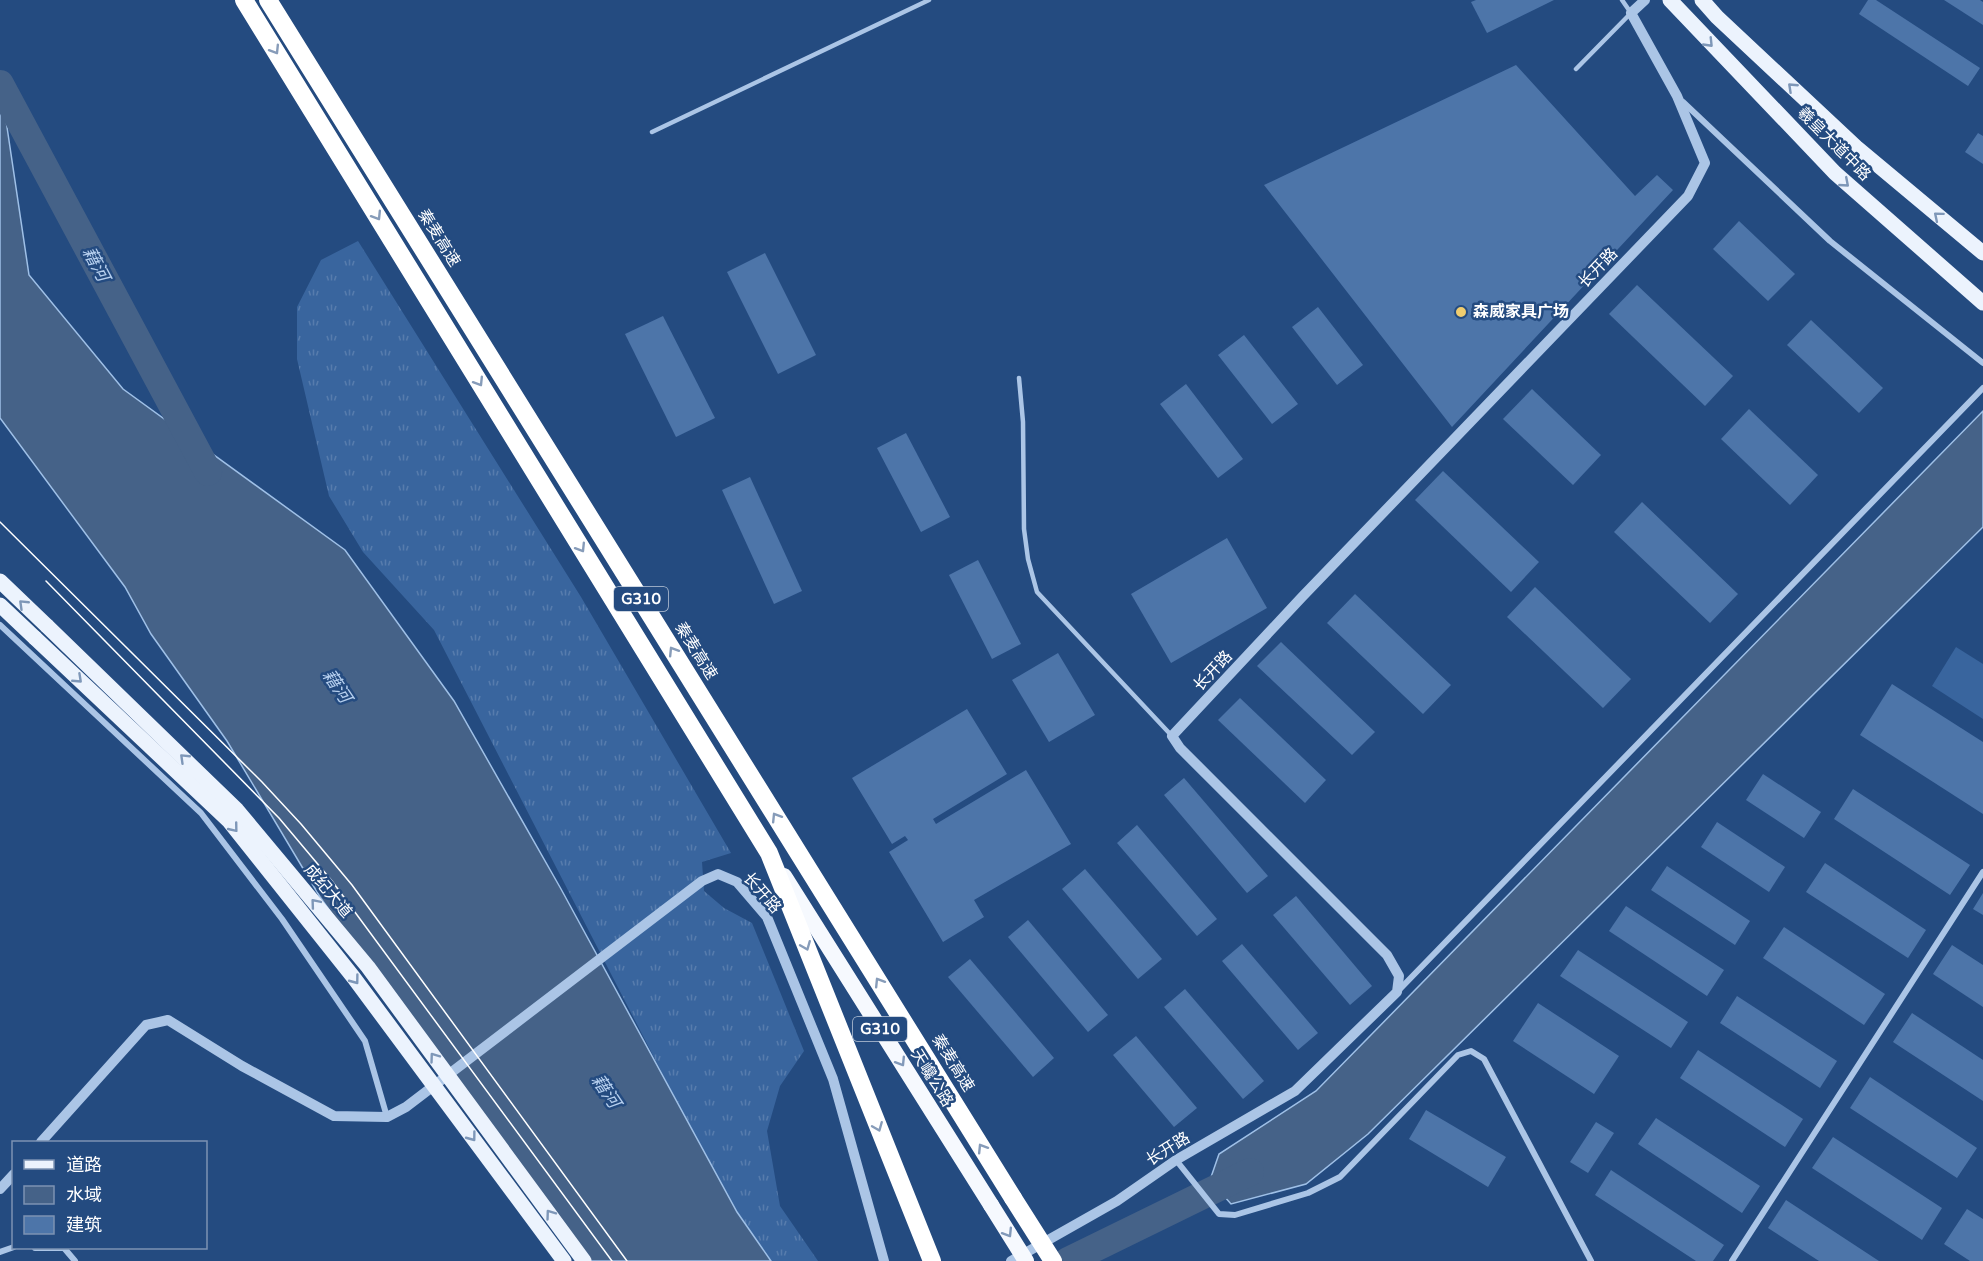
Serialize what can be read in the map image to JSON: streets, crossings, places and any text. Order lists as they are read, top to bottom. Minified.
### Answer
{"streets":{"highway":["秦麦高速","G310","天巉公路"],"main road":["羲皇大道中路","成纪大道"],"street":["长开路"]},"crossings":[["G310","天巉公路"]],"water":["藉河"],"places":["森威家具广场"],"legend":["道路","水域","建筑"]}
